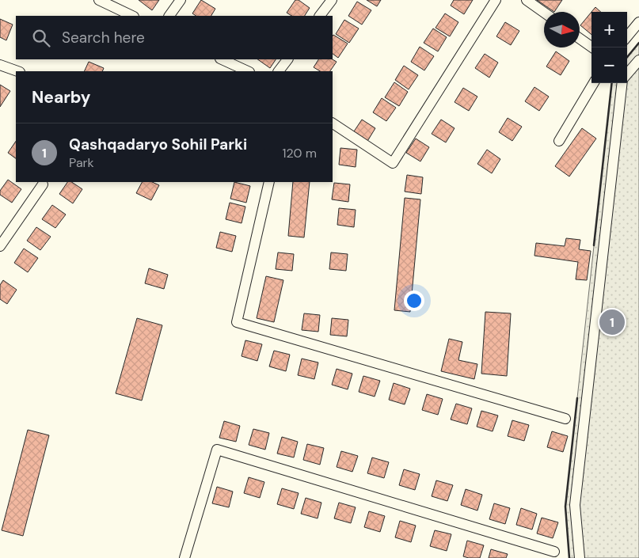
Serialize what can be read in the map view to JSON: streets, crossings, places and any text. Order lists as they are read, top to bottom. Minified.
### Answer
{"north":"right","page":{"map_buttons":["+","−"],"search":"Search here","heading":"Nearby","list":[{"mark":"1","name":"Qashqadaryo Sohil Parki","note":"Park","value":"120 m"}],"pins":"1"}}
